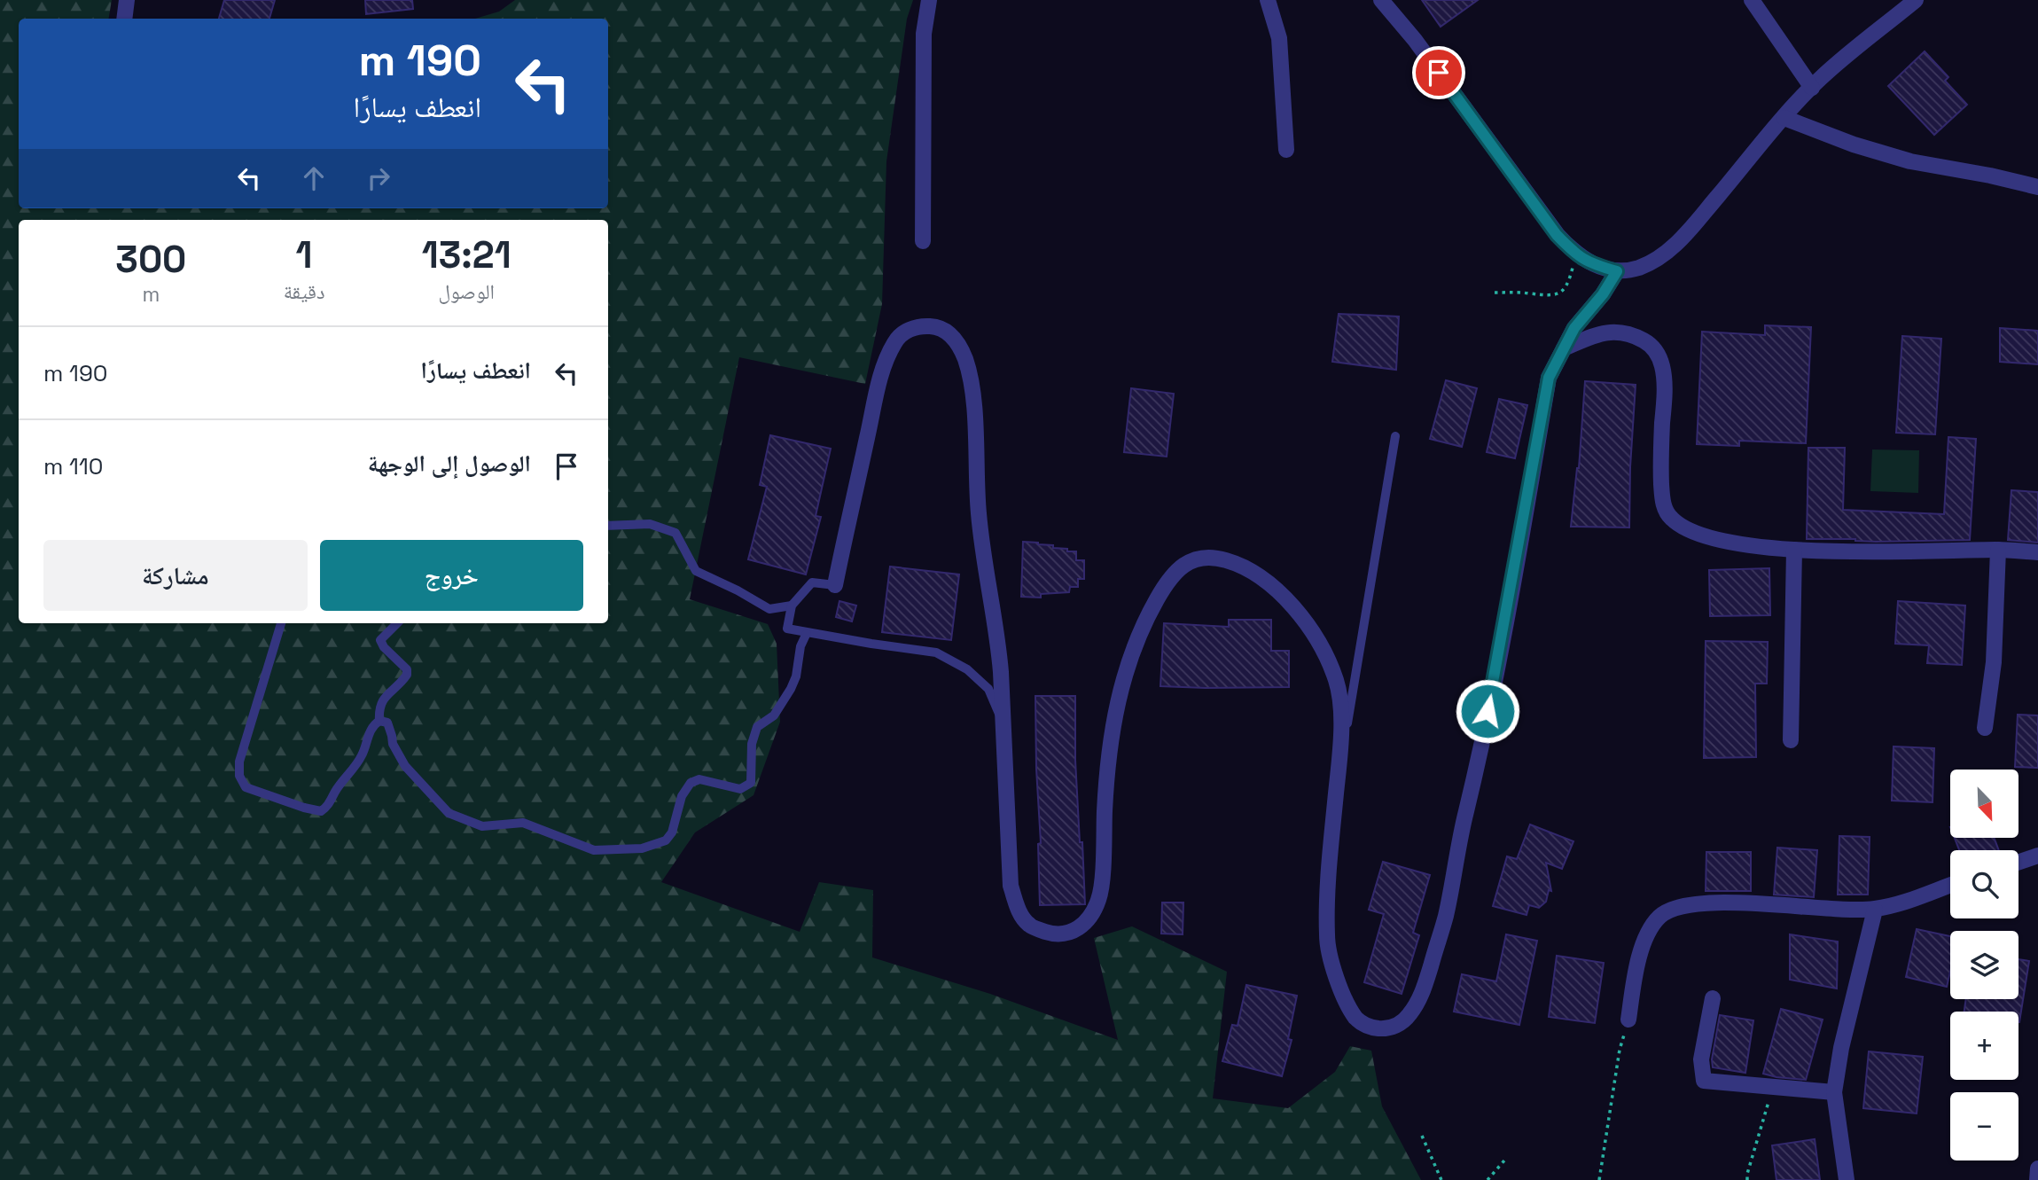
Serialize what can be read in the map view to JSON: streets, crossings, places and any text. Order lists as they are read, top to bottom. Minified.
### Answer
{"north":"bottom right","page":{"turn":["190 m","انعطف يسارًا"],"eta":["13:21","الوصول","1","دقيقة","300","m"],"list":[{"name":"انعطف يسارًا","value":"190 m"},{"name":"الوصول إلى الوجهة","value":"110 m"}],"buttons":["خروج","مشاركة"],"map_buttons":["+","−"]}}
